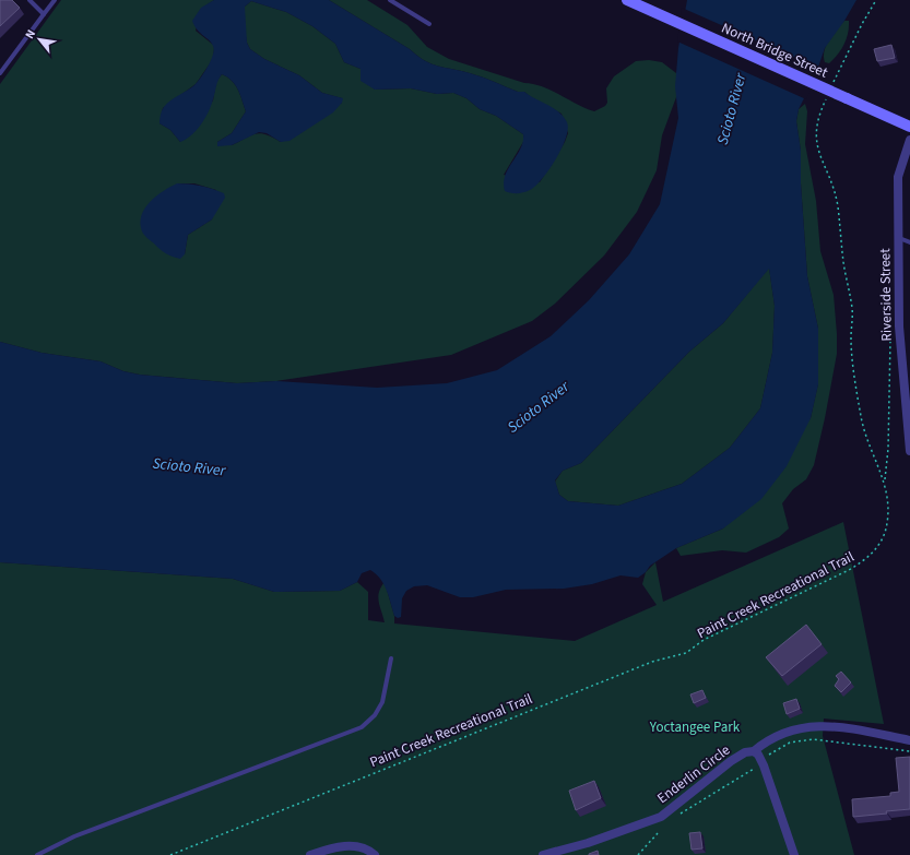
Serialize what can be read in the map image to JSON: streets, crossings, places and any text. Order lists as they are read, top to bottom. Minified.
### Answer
{"streets":{"main road":["North Bridge Street"],"street":["Riverside Street","Enderlin Circle"],"path":["Paint Creek Recreational Trail"]},"water":["Scioto River"],"parks":["Yoctangee Park"],"north":"top left"}
